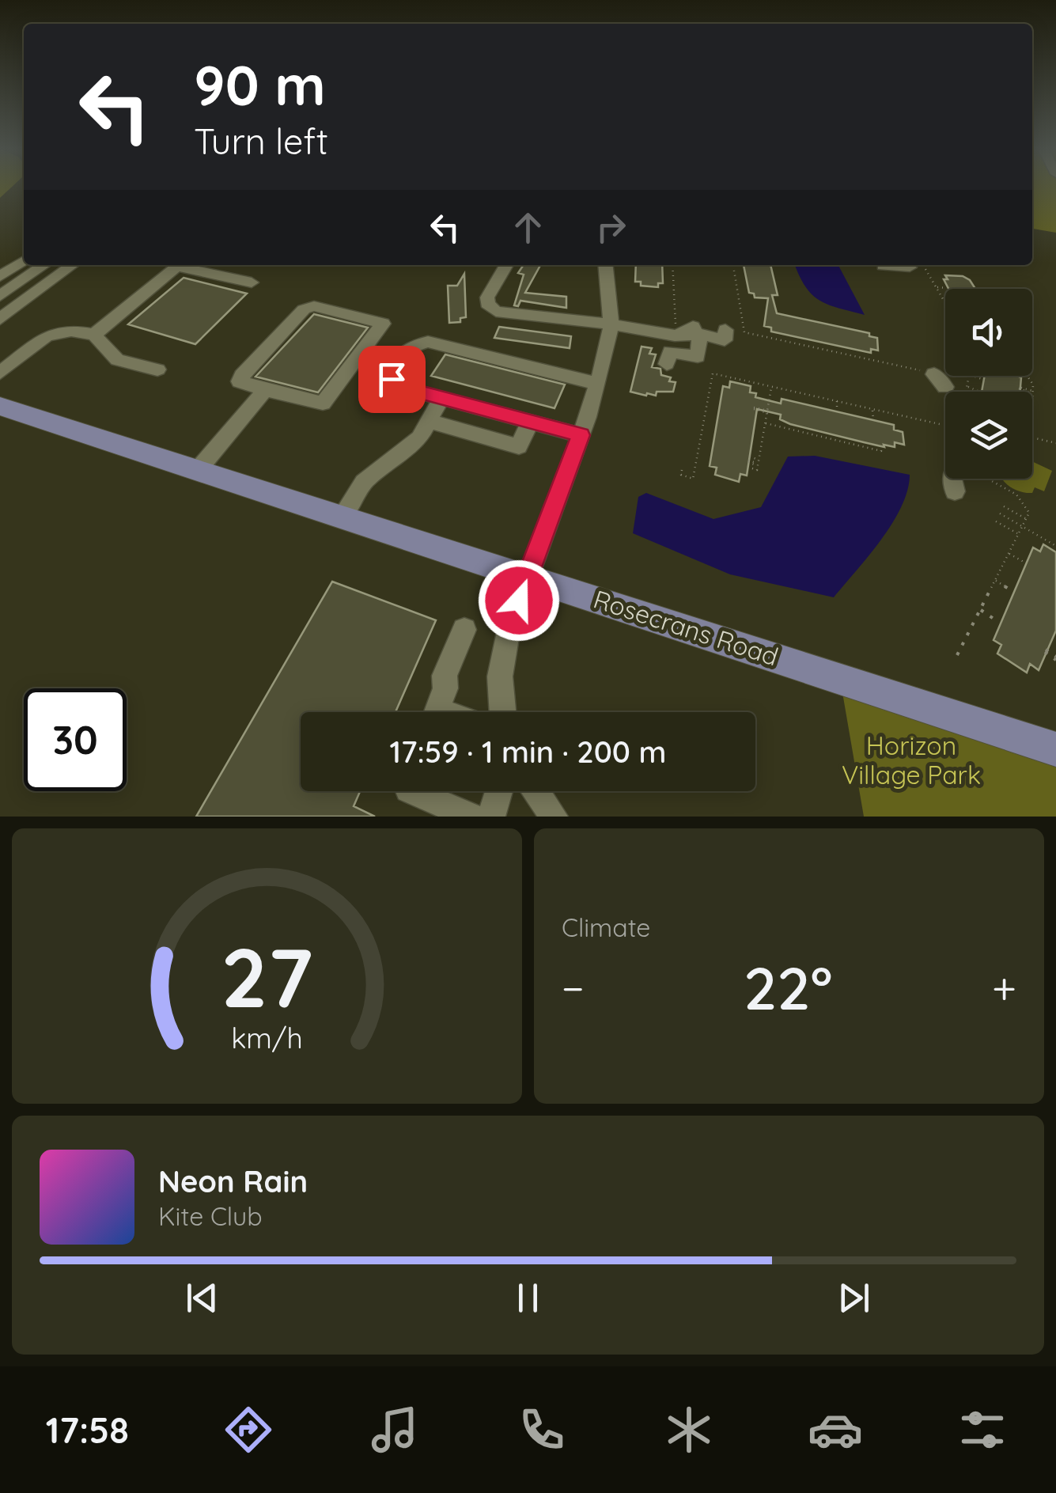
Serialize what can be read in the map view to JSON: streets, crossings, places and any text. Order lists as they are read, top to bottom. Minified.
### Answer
{"streets":{"main road":["Rosecrans Road"]},"parks":["Horizon Village Park"],"page":{"turn":["90 m","Turn left"],"limit":"30","trip":"17:59 · 1 min · 200 m","tile":"Climate","heat":["−","22°","+"],"song":["Neon Rain","Kite Club"],"tabs":"17:58","gauge":["27","km/h"]}}
